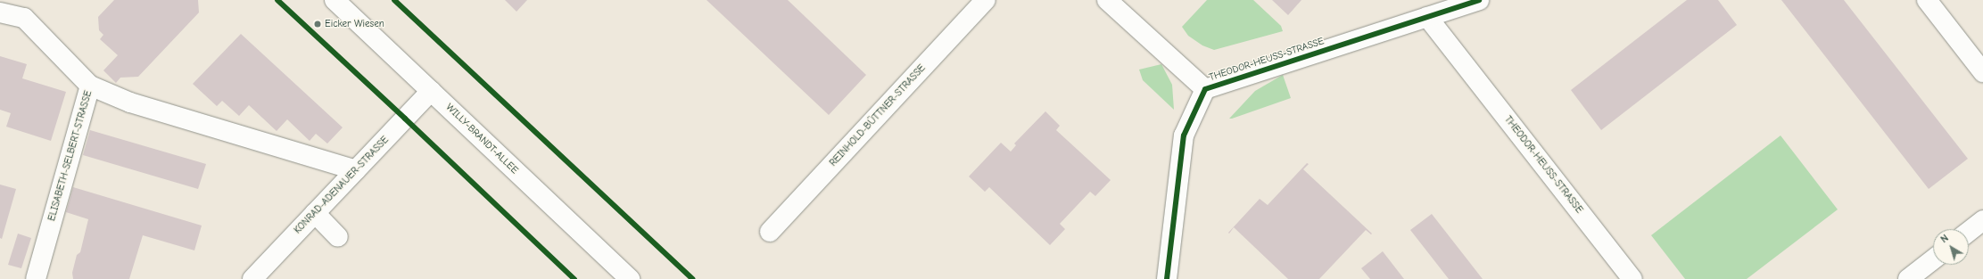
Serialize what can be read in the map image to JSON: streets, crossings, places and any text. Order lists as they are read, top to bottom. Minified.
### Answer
{"streets":{"street":["THEODOR-HEUSS-STRASSE","REINHOLD-BÜTTNER-STRASSE","WILLY-BRANDT-ALLEE","ELISABETH-SELBERT-STRASSE","KONRAD-ADENAUER-STRASSE"]},"crossings":[["WILLY-BRANDT-ALLEE","KONRAD-ADENAUER-STRASSE"]],"places":["Eicker Wiesen"],"north":"top left"}
